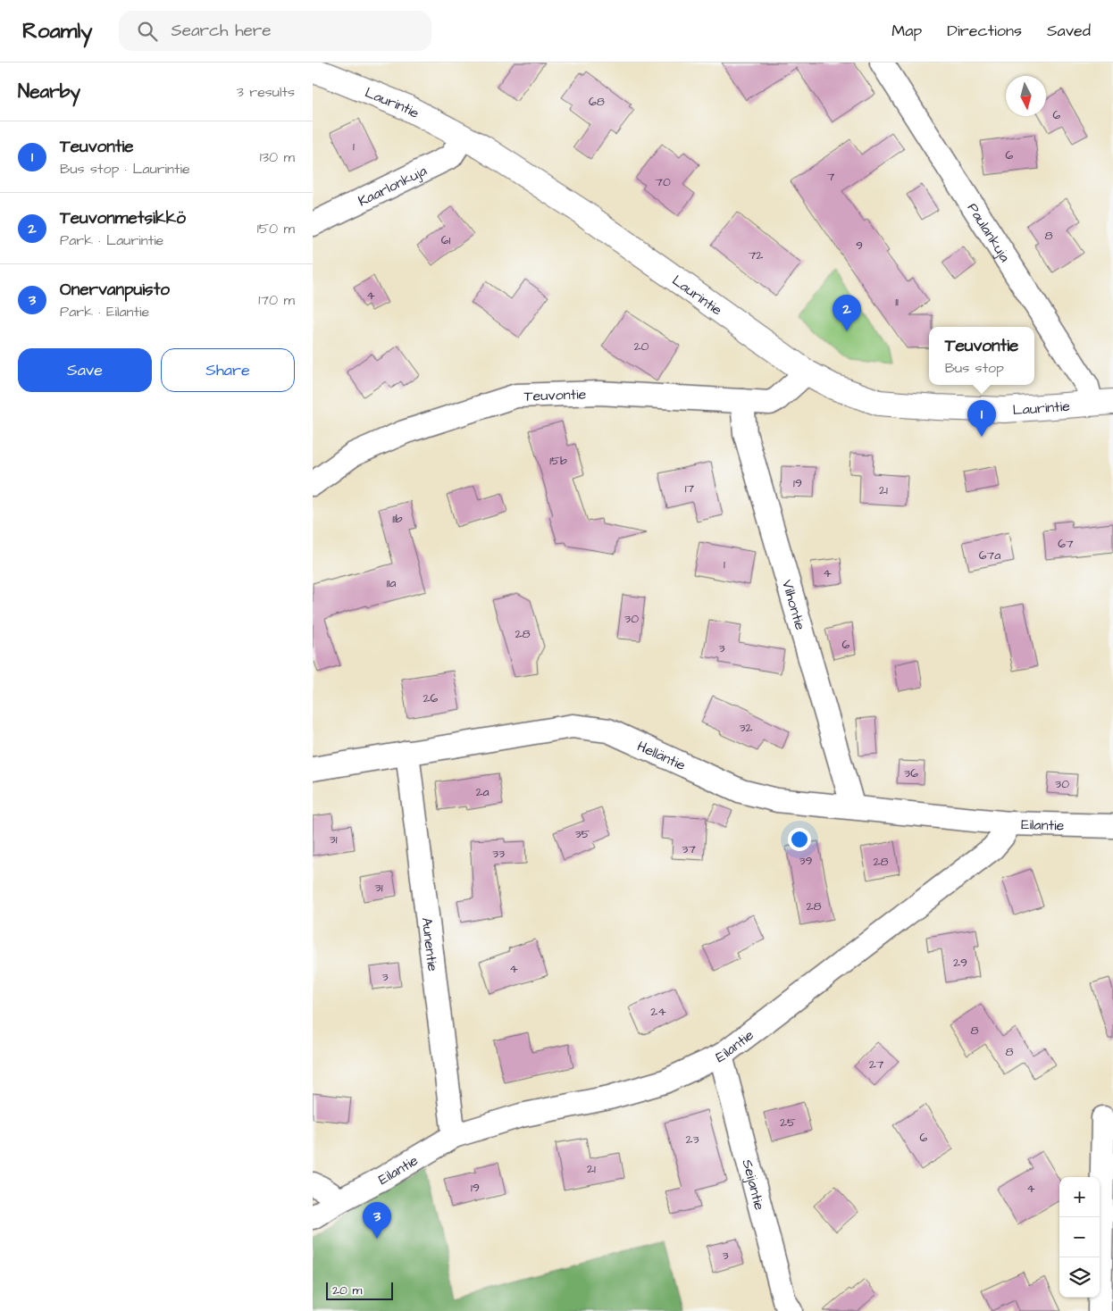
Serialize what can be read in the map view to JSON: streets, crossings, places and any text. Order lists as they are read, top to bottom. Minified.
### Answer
{"streets":{"street":["Laurintie","Kaarlonkuja","Paulankuja","Teuvontie","Vilhontie","Helläntie","Eilantie","Aunentie","Seijantie"]},"crossings":[["Laurintie","Kaarlonkuja"],["Laurintie","Paulankuja"],["Laurintie","Teuvontie"],["Teuvontie","Vilhontie"],["Vilhontie","Helläntie"],["Helläntie","Eilantie"],["Helläntie","Aunentie"],["Eilantie","Aunentie"],["Eilantie","Seijantie"]],"house_numbers":["68","6","1","6","7","70","8","61","9","72","4","11","20","15b","19","17","21","11b","67","67a","1","4","11a","30","28","6","3","26","32","36","30","2a","35","31","37","33","39","28","31","28","29","4","3","24","8","8","27","25","6","23","21","19","4","3"],"scale_bar":"20 m","north":"bottom","page":{"header":"Roamly","search":"Search here","nav":["Map","Directions","Saved"],"heading":["Nearby","3 results"],"list":[{"mark":"1","name":"Teuvontie","note":"Bus stop · Laurintie","value":"130 m"},{"mark":"2","name":"Teuvonmetsikkö","note":"Park · Laurintie","value":"150 m"},{"mark":"3","name":"Onervanpuisto","note":"Park · Eilantie","value":"170 m"}],"pins":["2","1","3"],"popup":["Teuvontie","Bus stop"],"buttons":["Save","Share"],"map_buttons":["+","−"],"scale":"20 m"}}
